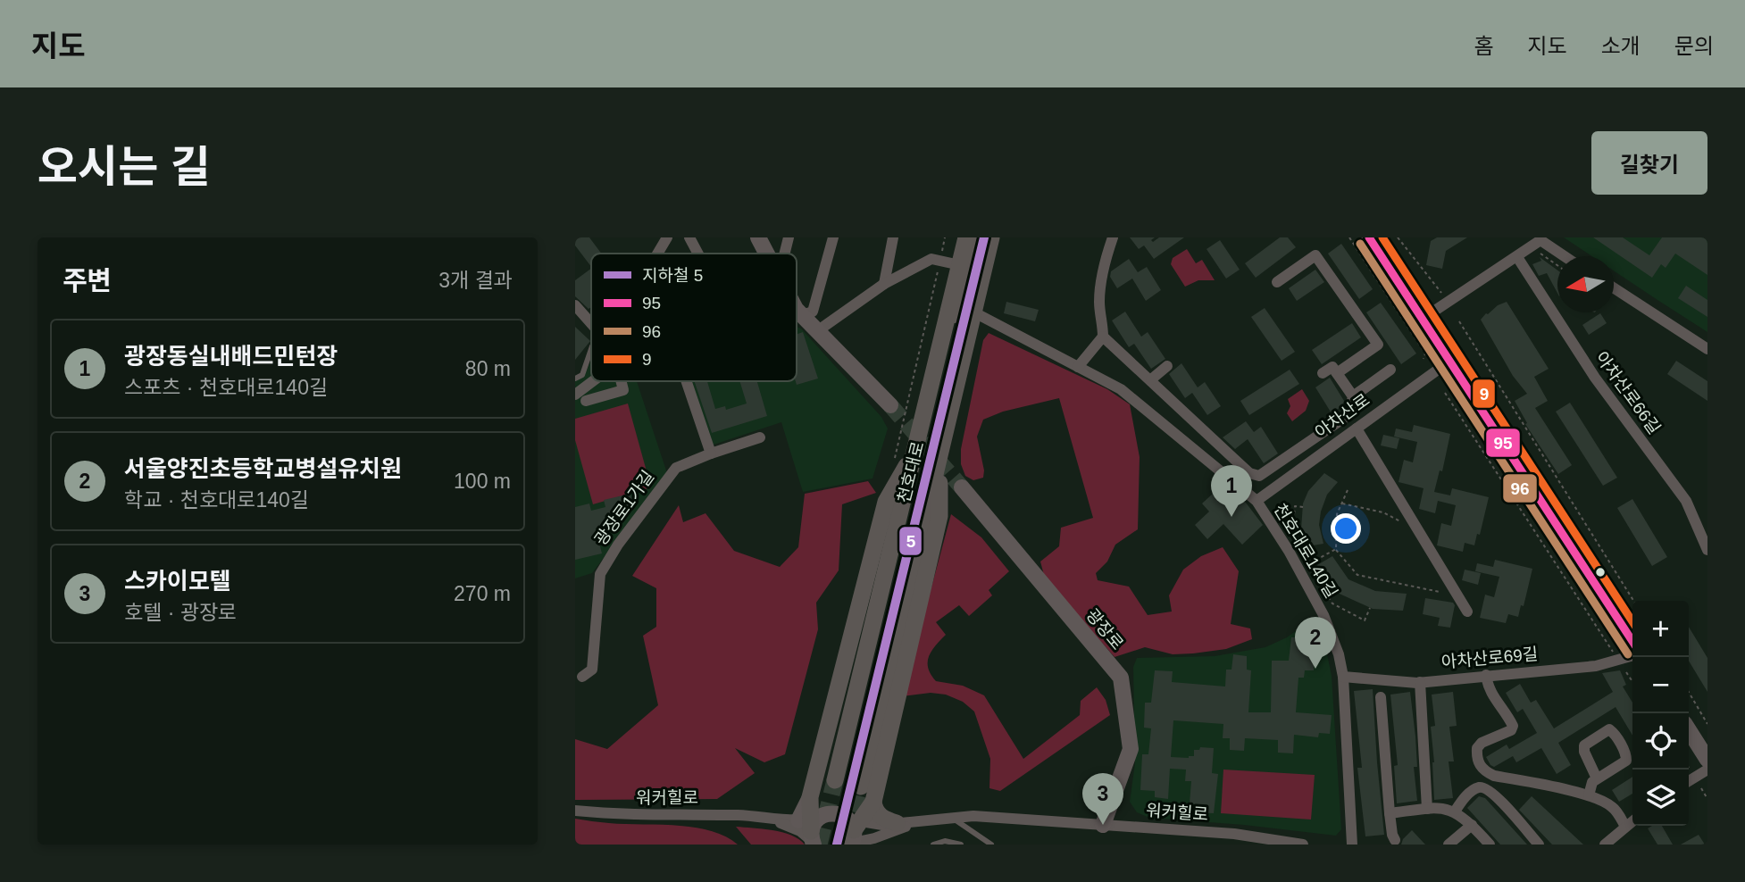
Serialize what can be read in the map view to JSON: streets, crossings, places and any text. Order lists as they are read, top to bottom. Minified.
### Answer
{"streets":{"main road":["천호대로"],"street":["아차산로66길","아차산로","광장로1가길","천호대로140길","광장로","아차산로69길","워커힐로"]},"crossings":[["아차산로","천호대로140길"],["천호대로","천호대로140길"],["천호대로140길","아차산로69길"],["광장로","워커힐로"]],"lines":["metro line 5","transit line 95","transit line 9","transit line 96"],"legend":["지하철 5","95","96","9"],"north":"left","page":{"header":"지도","nav":["홈","지도","소개","문의"],"title":"오시는 길","buttons":"길찾기","heading":["주변","3개 결과"],"list":[{"mark":"1","name":"광장동실내배드민턴장","note":"스포츠 · 천호대로140길","value":"80 m"},{"mark":"2","name":"서울양진초등학교병설유치원","note":"학교 · 천호대로140길","value":"100 m"},{"mark":"3","name":"스카이모텔","note":"호텔 · 광장로","value":"270 m"}],"pins":["1","2","3"],"map_buttons":["+","−"]}}
